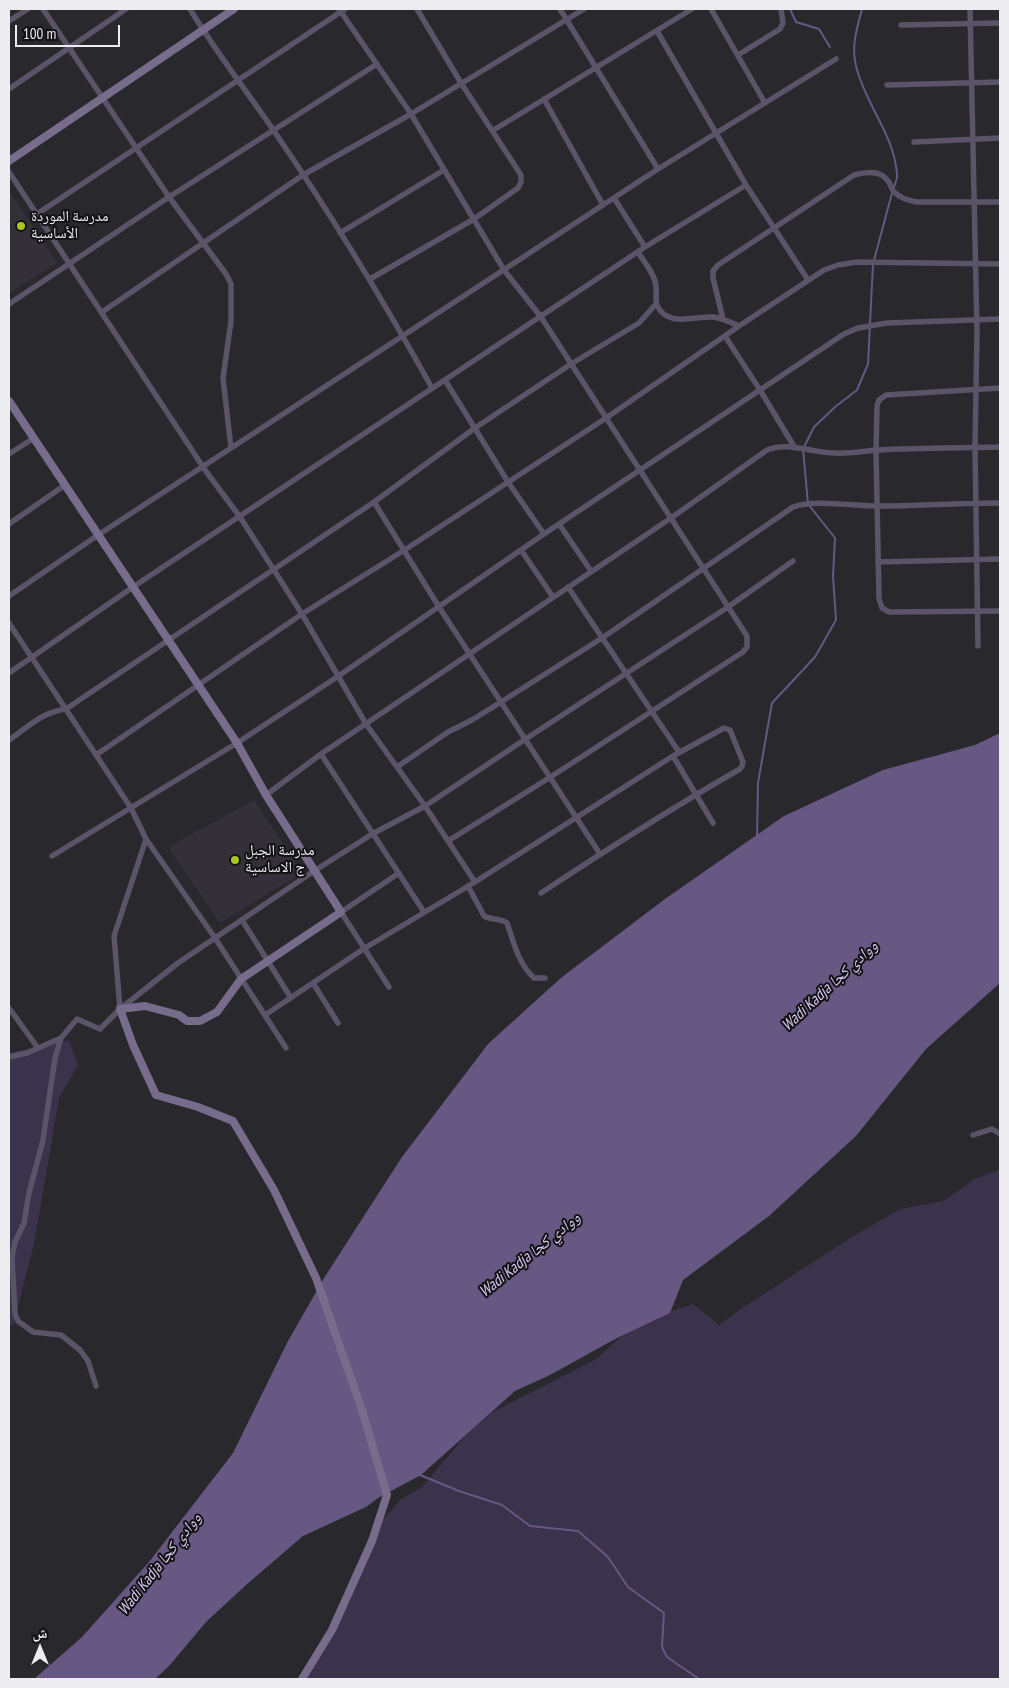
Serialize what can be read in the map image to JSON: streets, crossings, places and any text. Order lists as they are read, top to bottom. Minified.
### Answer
{"water":["Wadi Kadja ووادي كجا"],"places":["مدرسة الموردة الأساسية","مدرسة الجبل ج الاساسية"],"scale_bar":"100 m","north":"top"}
